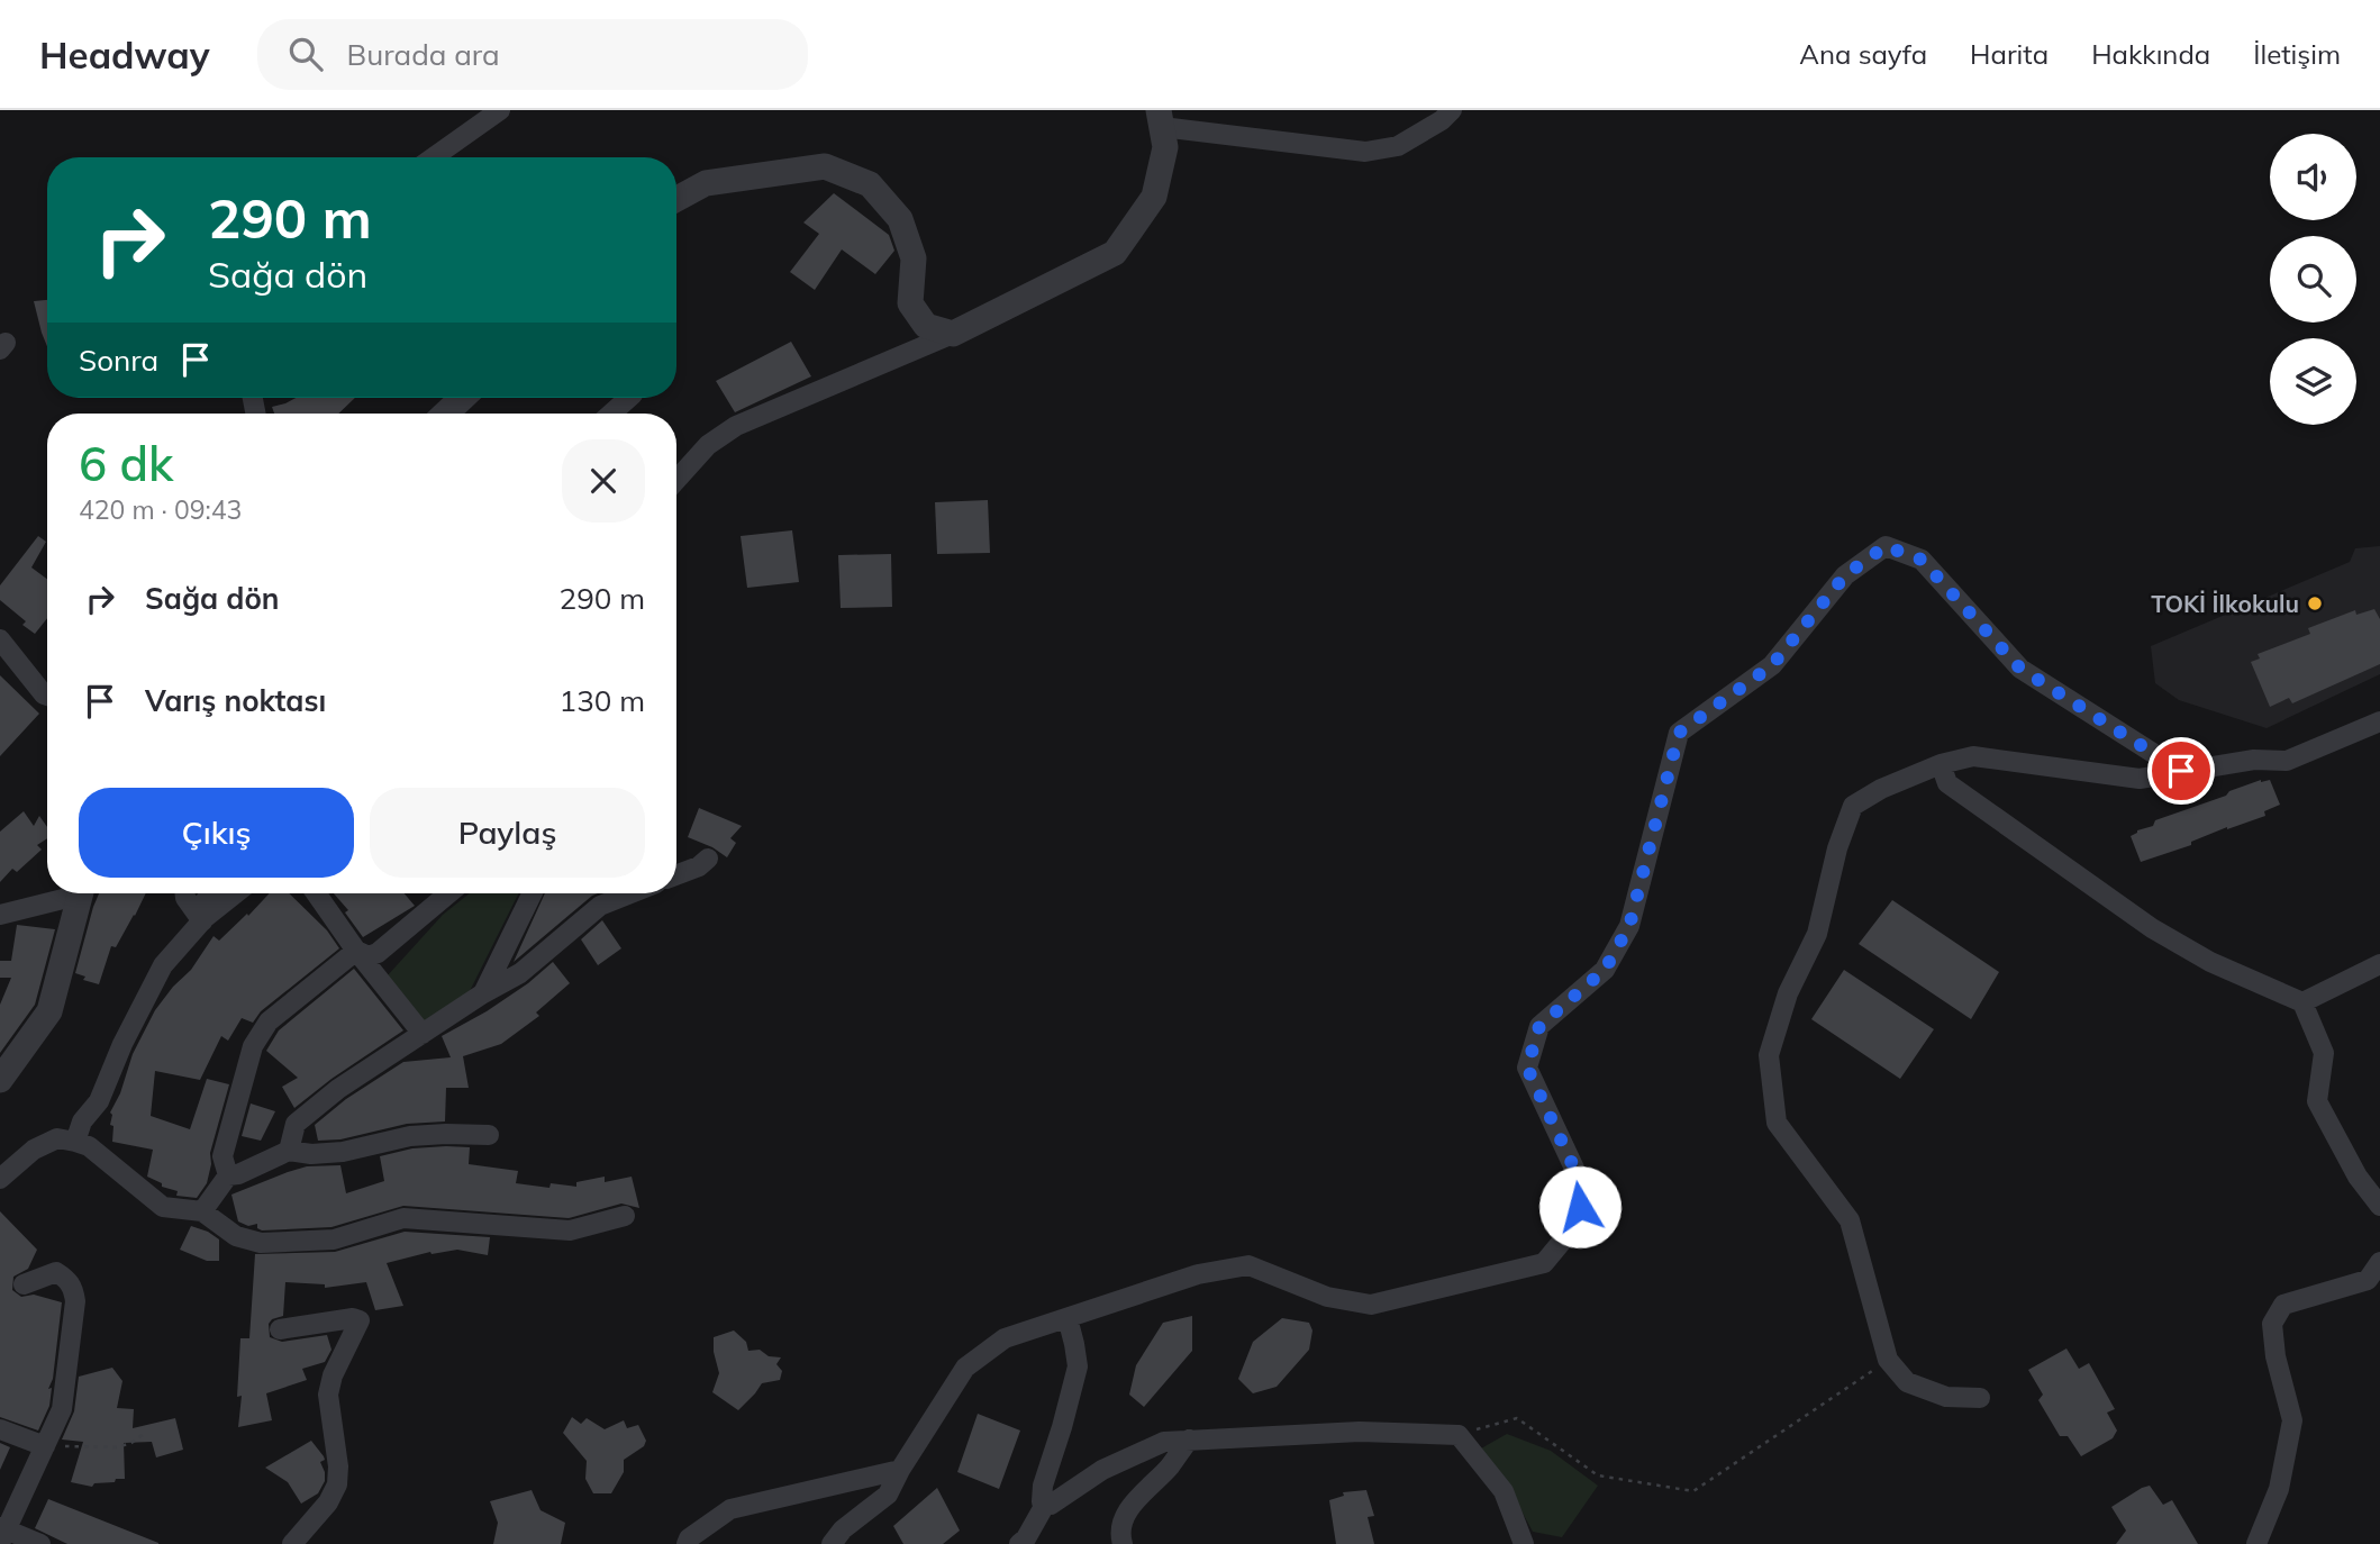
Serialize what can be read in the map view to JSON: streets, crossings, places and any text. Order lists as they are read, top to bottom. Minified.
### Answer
{"places":["TOKİ İlkokulu"],"page":{"header":"Headway","search":"Burada ara","nav":["Ana sayfa","Harita","Hakkında","İletişim"],"turn":["290 m","Sağa dön"],"then":"Sonra","heading":["6 dk","420 m · 09:43"],"list":[{"name":"Sağa dön","value":"290 m"},{"name":"Varış noktası","value":"130 m"}],"buttons":["Çıkış","Paylaş"]}}
